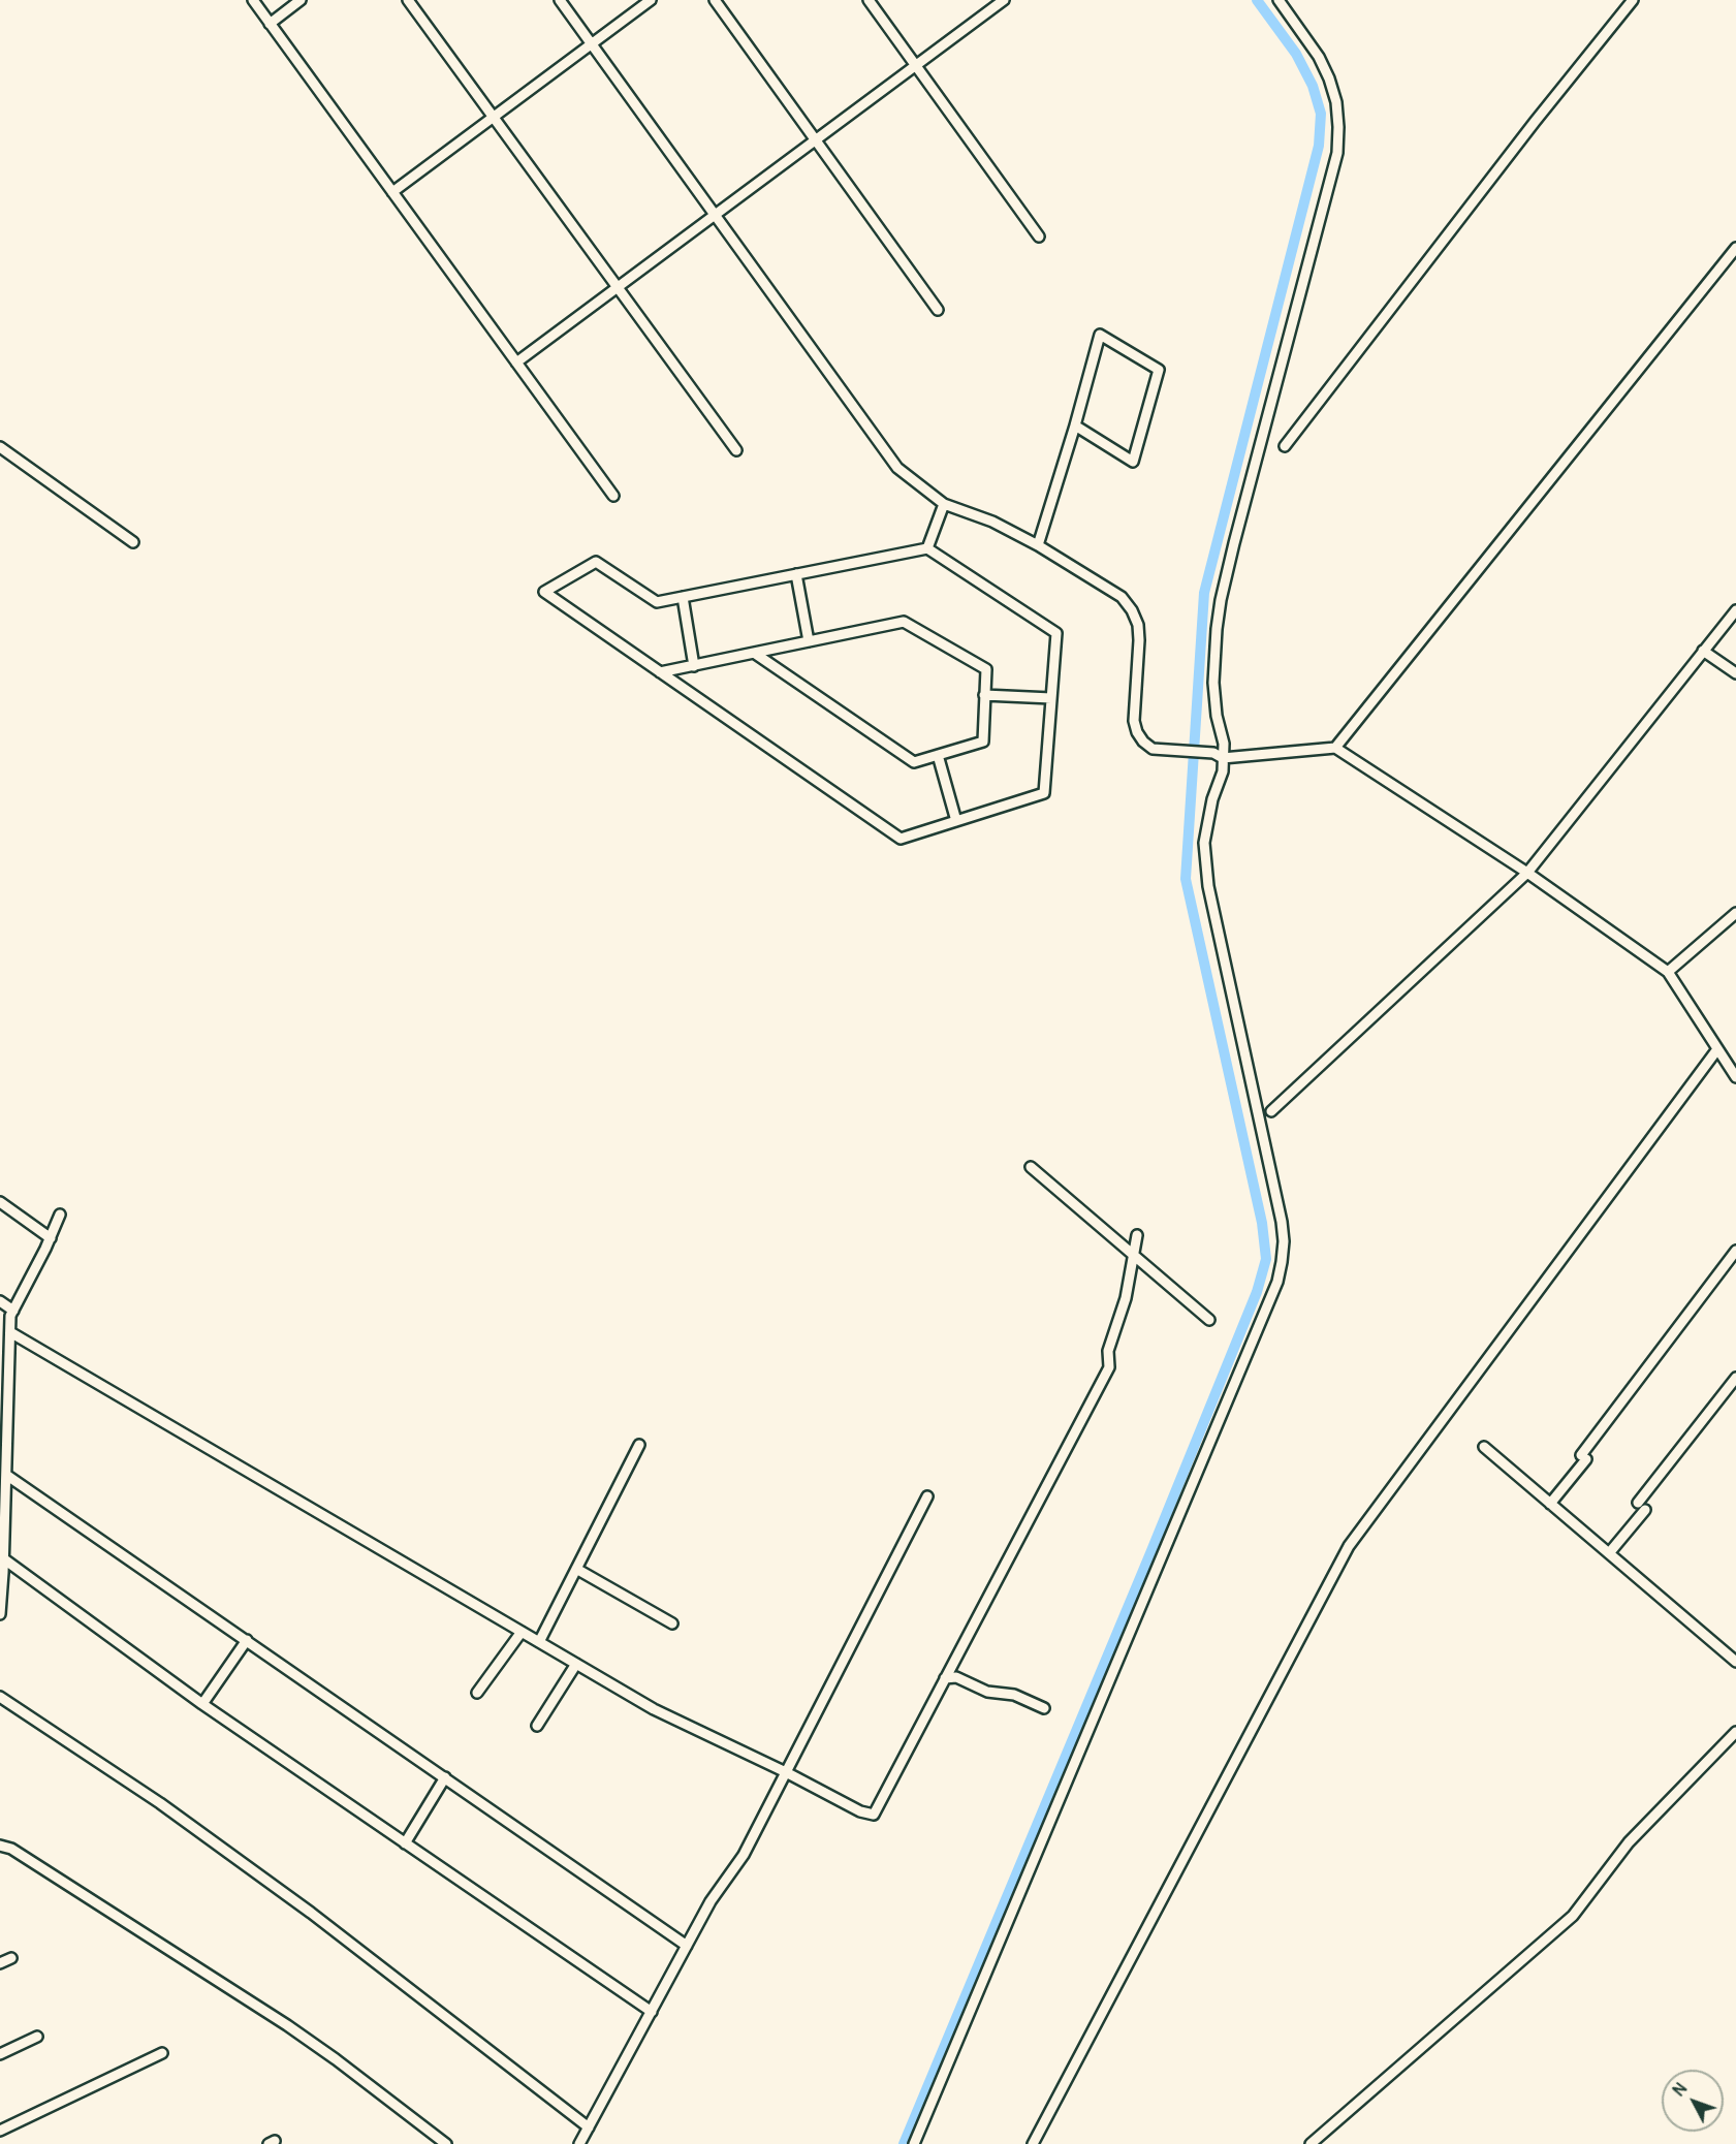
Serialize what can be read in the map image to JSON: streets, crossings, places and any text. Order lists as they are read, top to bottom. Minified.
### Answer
{"north":"top left"}
